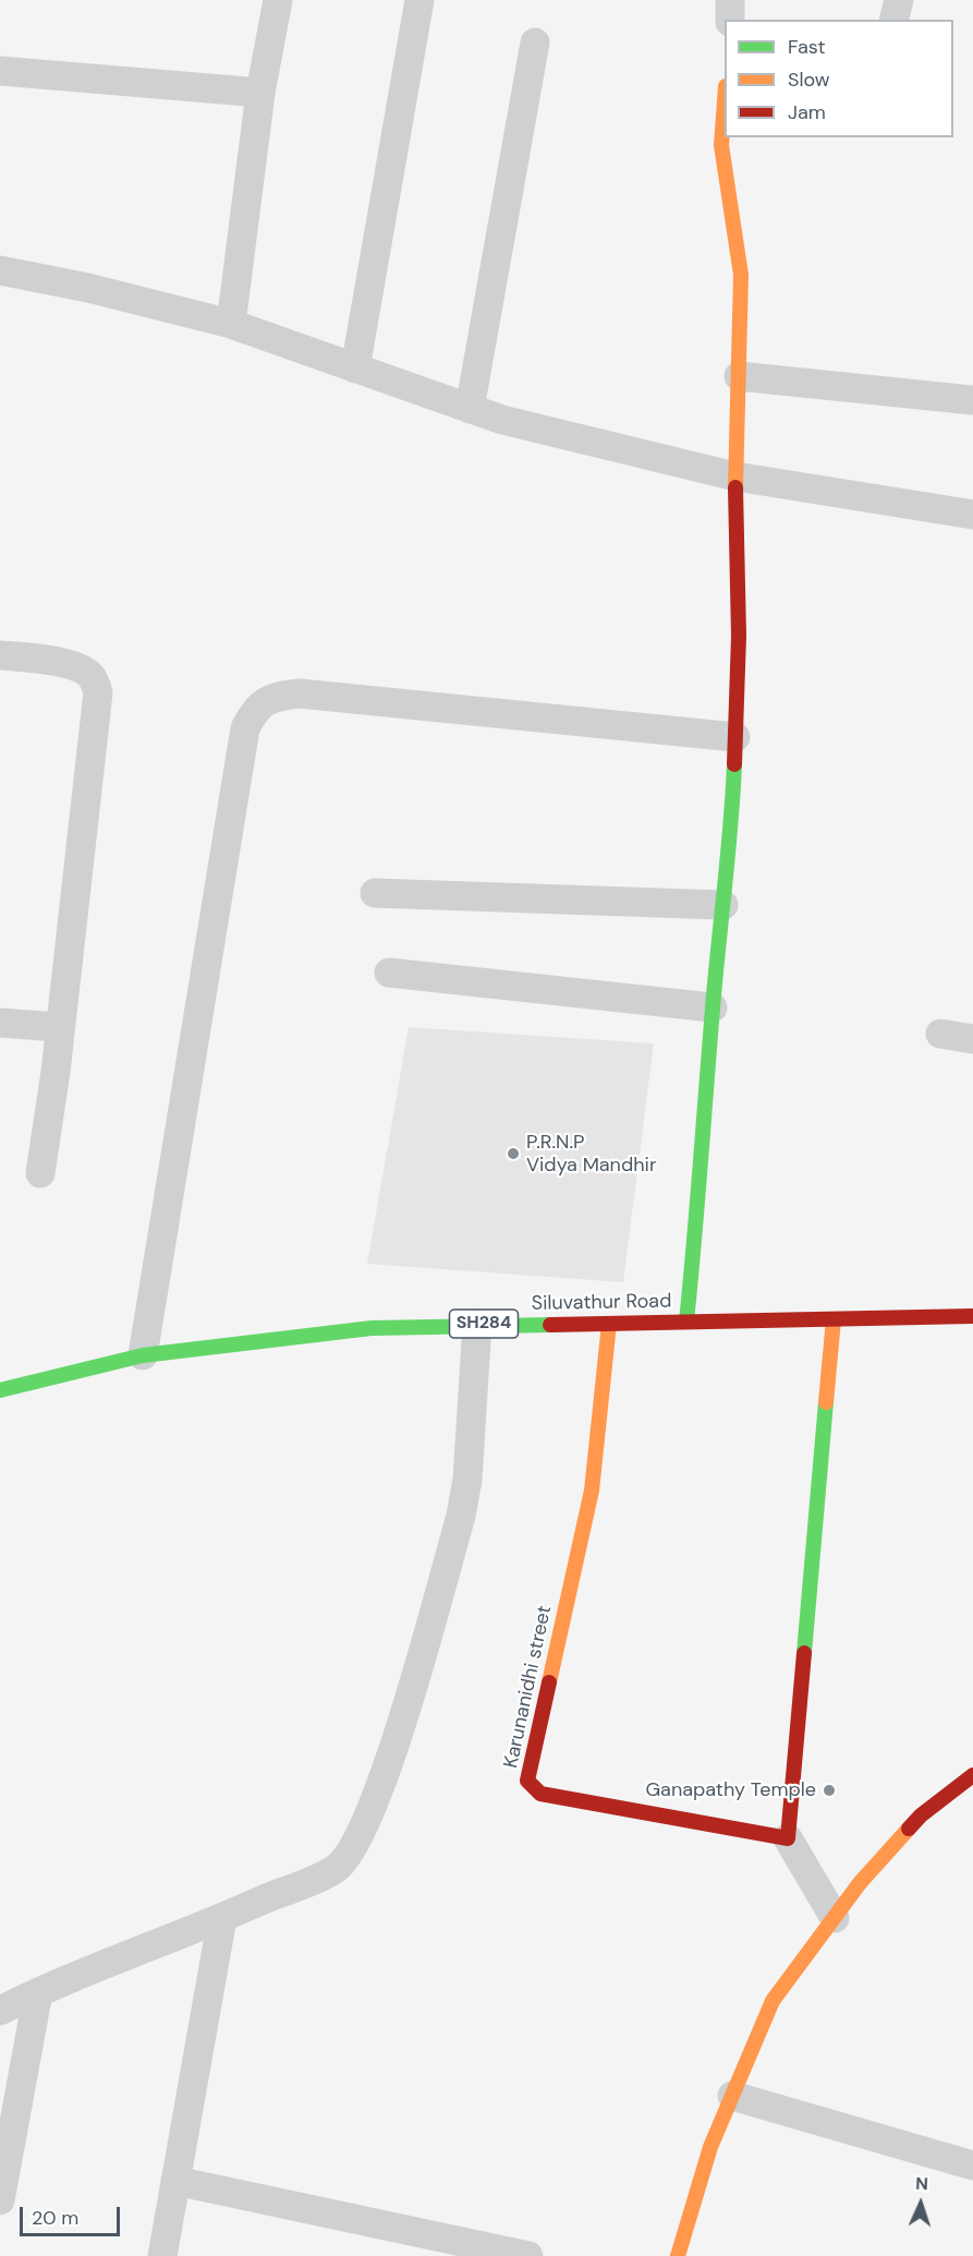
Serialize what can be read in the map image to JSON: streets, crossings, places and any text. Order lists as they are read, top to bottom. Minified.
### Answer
{"streets":{"street":["Siluvathur Road","SH284","Karunanidhi street"]},"crossings":[["Siluvathur Road","Karunanidhi street"]],"places":["P.R.N.P Vidya Mandhir","Ganapathy Temple"],"legend":["Fast","Slow","Jam"],"scale_bar":"20 m","north":"top"}
